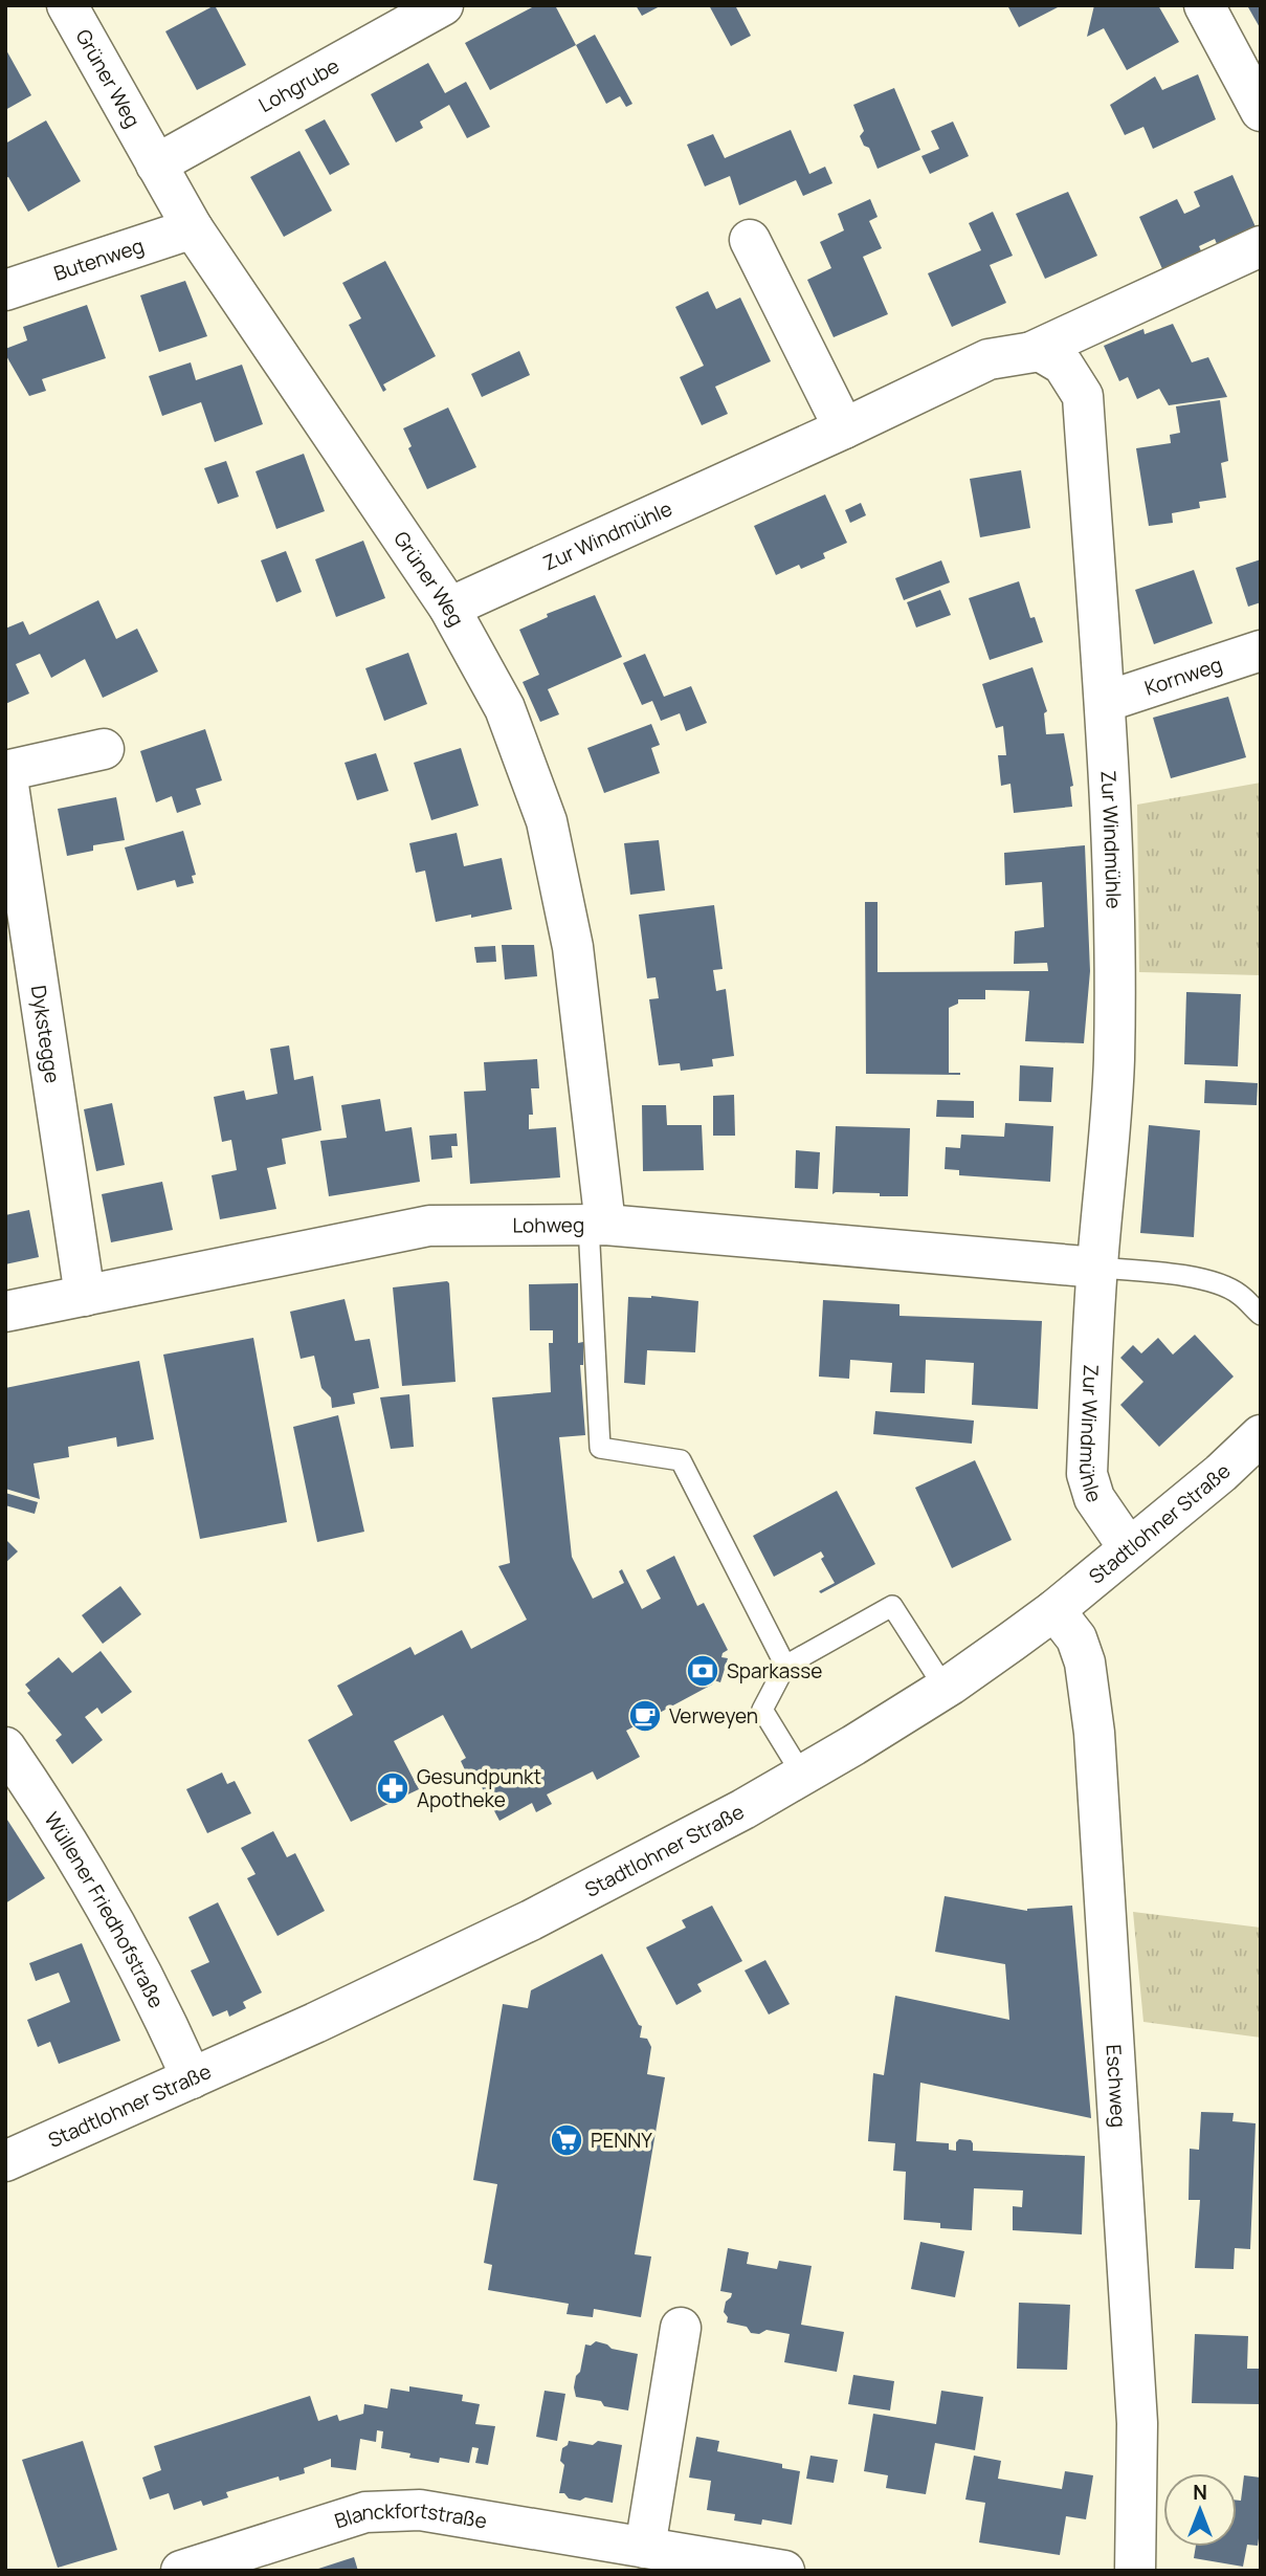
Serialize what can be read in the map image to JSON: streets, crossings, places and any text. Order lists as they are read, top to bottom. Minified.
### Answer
{"streets":{"street":["Grüner Weg","Lohgrube","Butenweg","Zur Windmühle","Kornweg","Dykstegge","Lohweg","Stadtlohner Straße","Wüllener Friedhofstraße","Eschweg","Blanckfortstraße"]},"crossings":[["Grüner Weg","Lohgrube"],["Grüner Weg","Butenweg"],["Grüner Weg","Zur Windmühle"],["Grüner Weg","Lohweg"],["Zur Windmühle","Kornweg"],["Zur Windmühle","Lohweg"],["Zur Windmühle","Stadtlohner Straße"],["Dykstegge","Lohweg"],["Stadtlohner Straße","Wüllener Friedhofstraße"],["Stadtlohner Straße","Eschweg"]],"places":{"bank":["Sparkasse"],"cafe":["Verweyen"],"pharmacy":["Gesundpunkt Apotheke"],"supermarket":["PENNY"]},"north":"top"}
